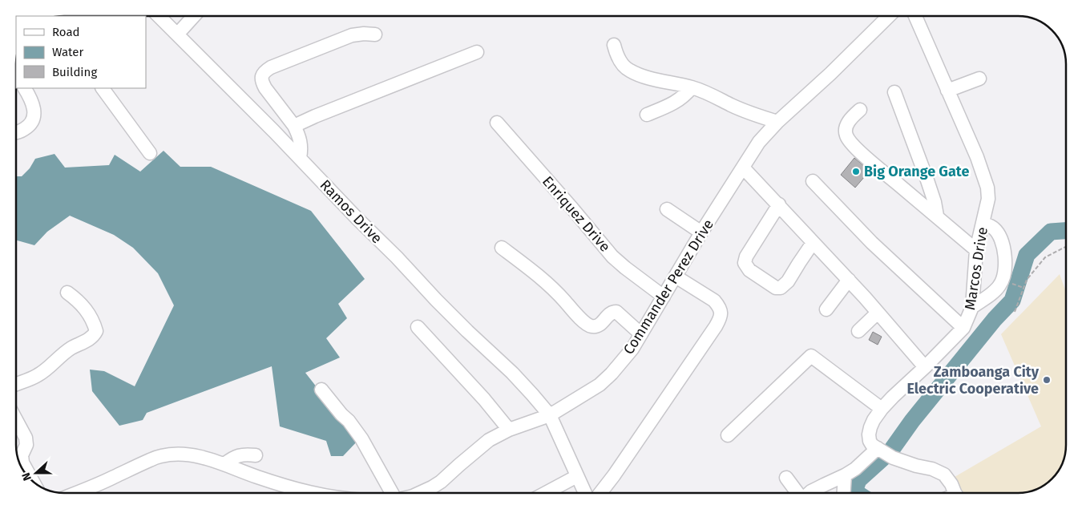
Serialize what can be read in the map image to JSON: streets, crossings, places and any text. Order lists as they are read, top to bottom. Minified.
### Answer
{"streets":{"street":["Ramos Drive","Enriquez Drive","Marcos Drive","Commander Perez Drive"]},"crossings":[["Ramos Drive","Commander Perez Drive"],["Enriquez Drive","Commander Perez Drive"]],"places":["Big Orange Gate","Zamboanga City Electric Cooperative"],"legend":["Road","Water","Building"],"north":"left"}
